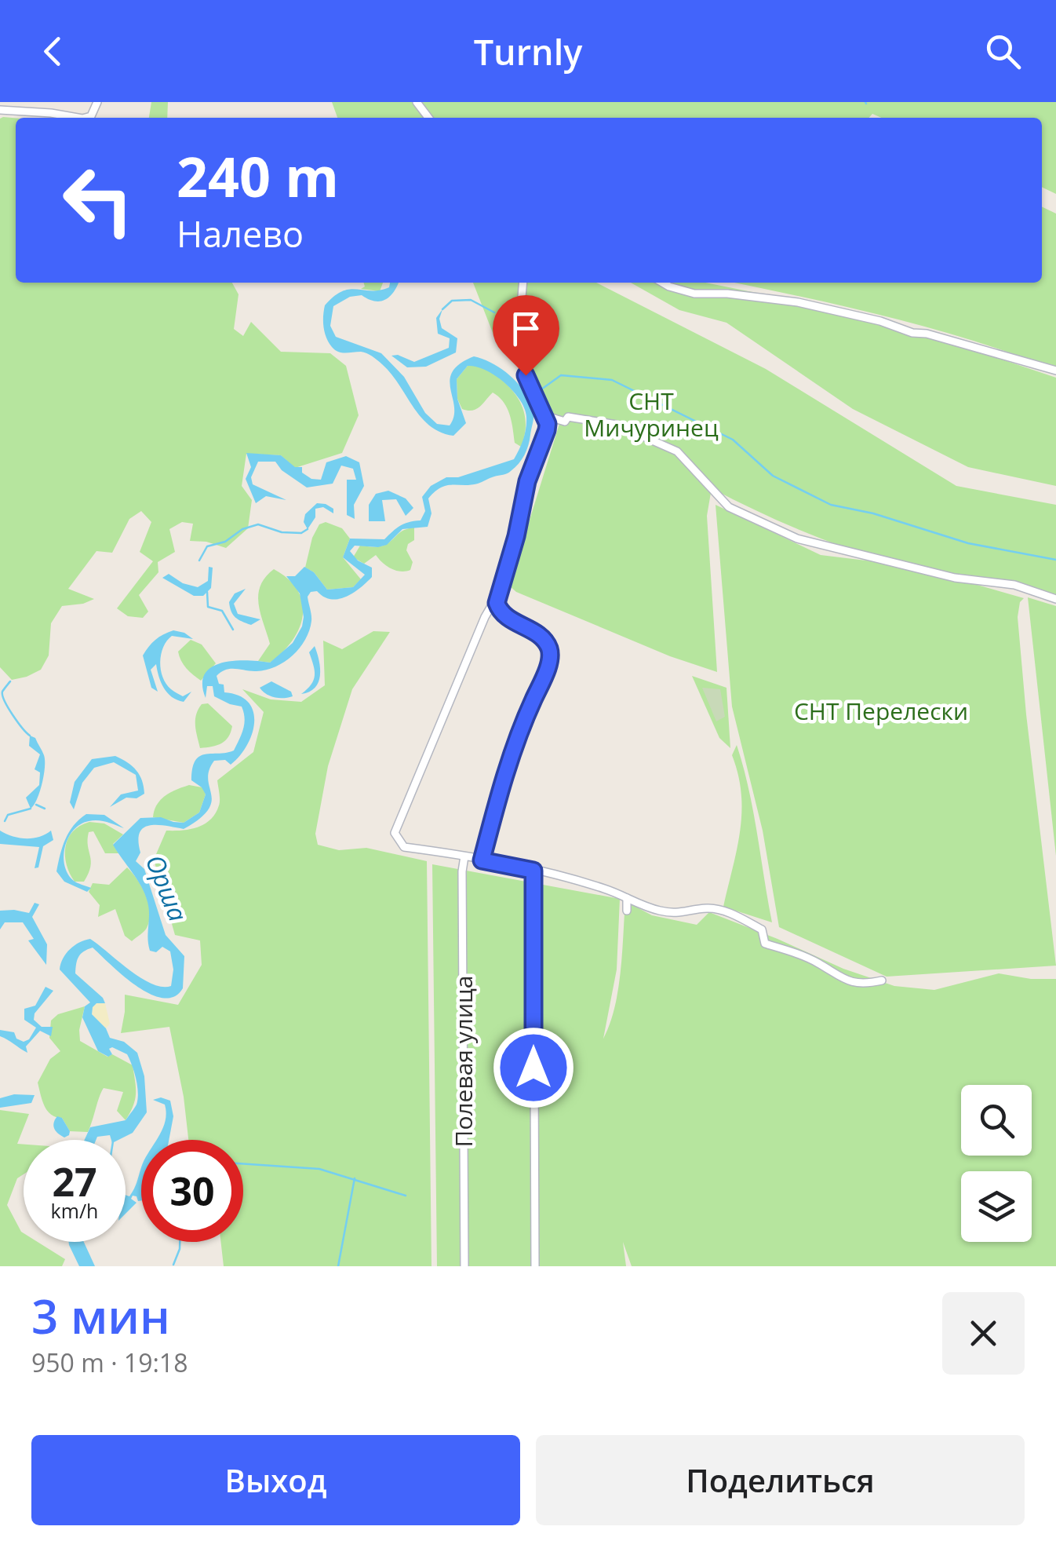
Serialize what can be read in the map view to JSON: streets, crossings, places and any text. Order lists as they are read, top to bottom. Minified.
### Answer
{"streets":{"street":["Полевая улица"]},"water":["Орша"],"parks":["СНТ Мичуринец","СНТ Перелески"],"page":{"header":"Turnly","turn":["240 m","Налево"],"speed":"27 km/h","limit":"30","heading":["3 мин","950 m · 19:18"],"buttons":["Выход","Поделиться"]}}
